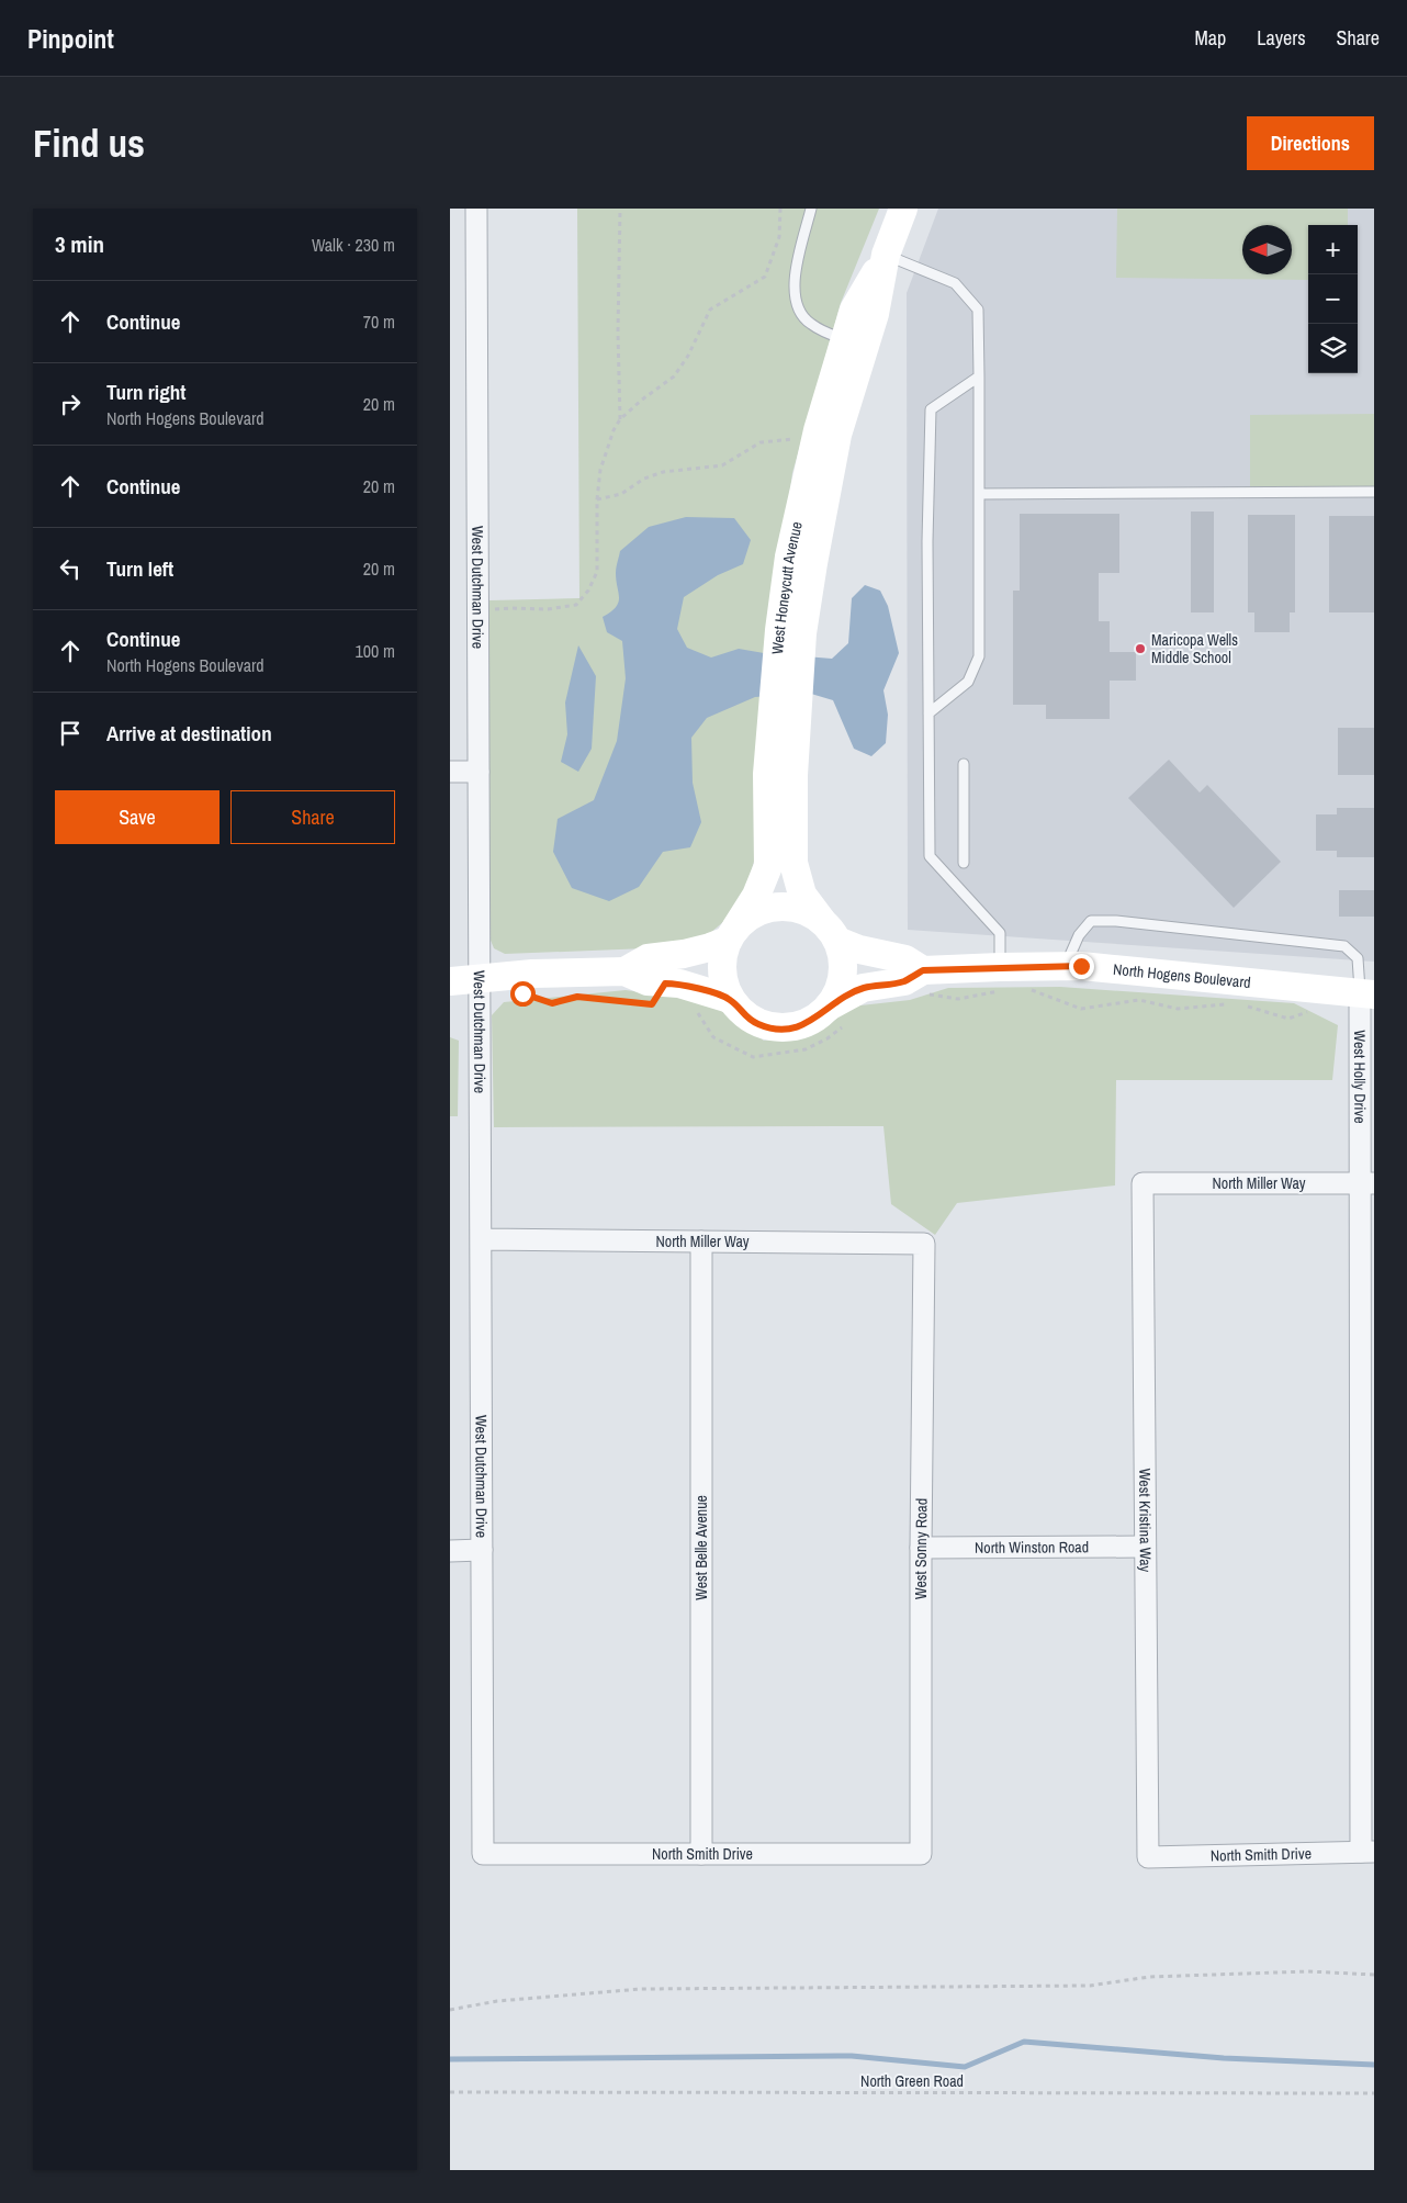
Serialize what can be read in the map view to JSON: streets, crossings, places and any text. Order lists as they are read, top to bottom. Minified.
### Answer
{"streets":{"street":["West Dutchman Drive","West Honeycutt Avenue","North Hogens Boulevard","West Holly Drive","North Miller Way","West Kristina Way","North Winston Road","West Belle Avenue","West Sonny Road","North Smith Drive"],"path":["North Green Road"]},"crossings":[["West Dutchman Drive","North Miller Way"],["West Dutchman Drive","North Smith Drive"],["West Honeycutt Avenue","North Hogens Boulevard"],["North Hogens Boulevard","West Holly Drive"],["West Holly Drive","North Miller Way"],["West Holly Drive","North Smith Drive"],["North Miller Way","West Kristina Way"],["North Miller Way","West Belle Avenue"],["North Miller Way","West Sonny Road"],["West Kristina Way","North Winston Road"],["West Kristina Way","North Smith Drive"],["North Winston Road","West Sonny Road"],["West Belle Avenue","North Smith Drive"],["West Sonny Road","North Smith Drive"]],"places":["Maricopa Wells Middle School"],"north":"left","page":{"header":"Pinpoint","nav":["Map","Layers","Share"],"buttons":["Directions",["Save","Share"]],"title":"Find us","heading":["3 min","Walk · 230 m"],"map_buttons":["+","−"],"list":[["Continue","70 m"],["Turn right","North Hogens Boulevard","20 m"],["Continue","20 m"],["Turn left","20 m"],["Continue","North Hogens Boulevard","100 m"],"Arrive at destination"]}}
